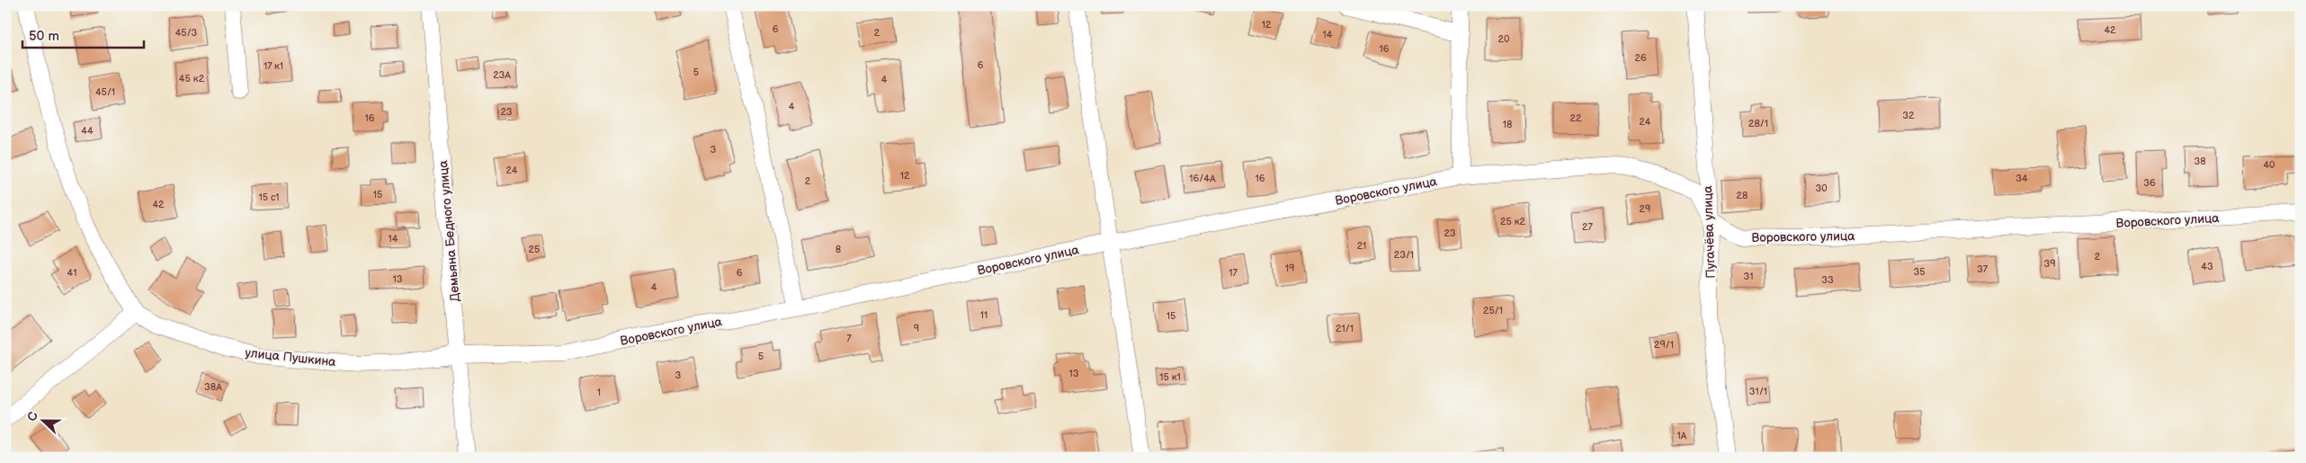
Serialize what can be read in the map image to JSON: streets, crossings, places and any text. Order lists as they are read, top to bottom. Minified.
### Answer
{"streets":{"street":["Воровского улица","Демьяна Бедного улица","Пугачёва улица","улица Пушкина"]},"crossings":[["Воровского улица","Демьяна Бедного улица"],["Воровского улица","Пугачёва улица"],["Воровского улица","улица Пушкина"],["Демьяна Бедного улица","улица Пушкина"]],"house_numbers":["12","6","42","45/3","2","14","20","16","26","6","17 к1","5","23А","45 к2","4","45/1","4","23","32","16","22","24","28/1","18","44","3","38","40","24","12","16/4А","16","34","2","36","30","15","28","15 с1","42","29","25 к2","27","23","14","21","25","8","23/1","2","39","43","19","37","35","41","6","17","31","13","33","4","25/1","11","15","9","21/1","7","29/1","5","13","3","15 к1","38А","31/1","1","1А"],"scale_bar":"50 m","north":"left"}
